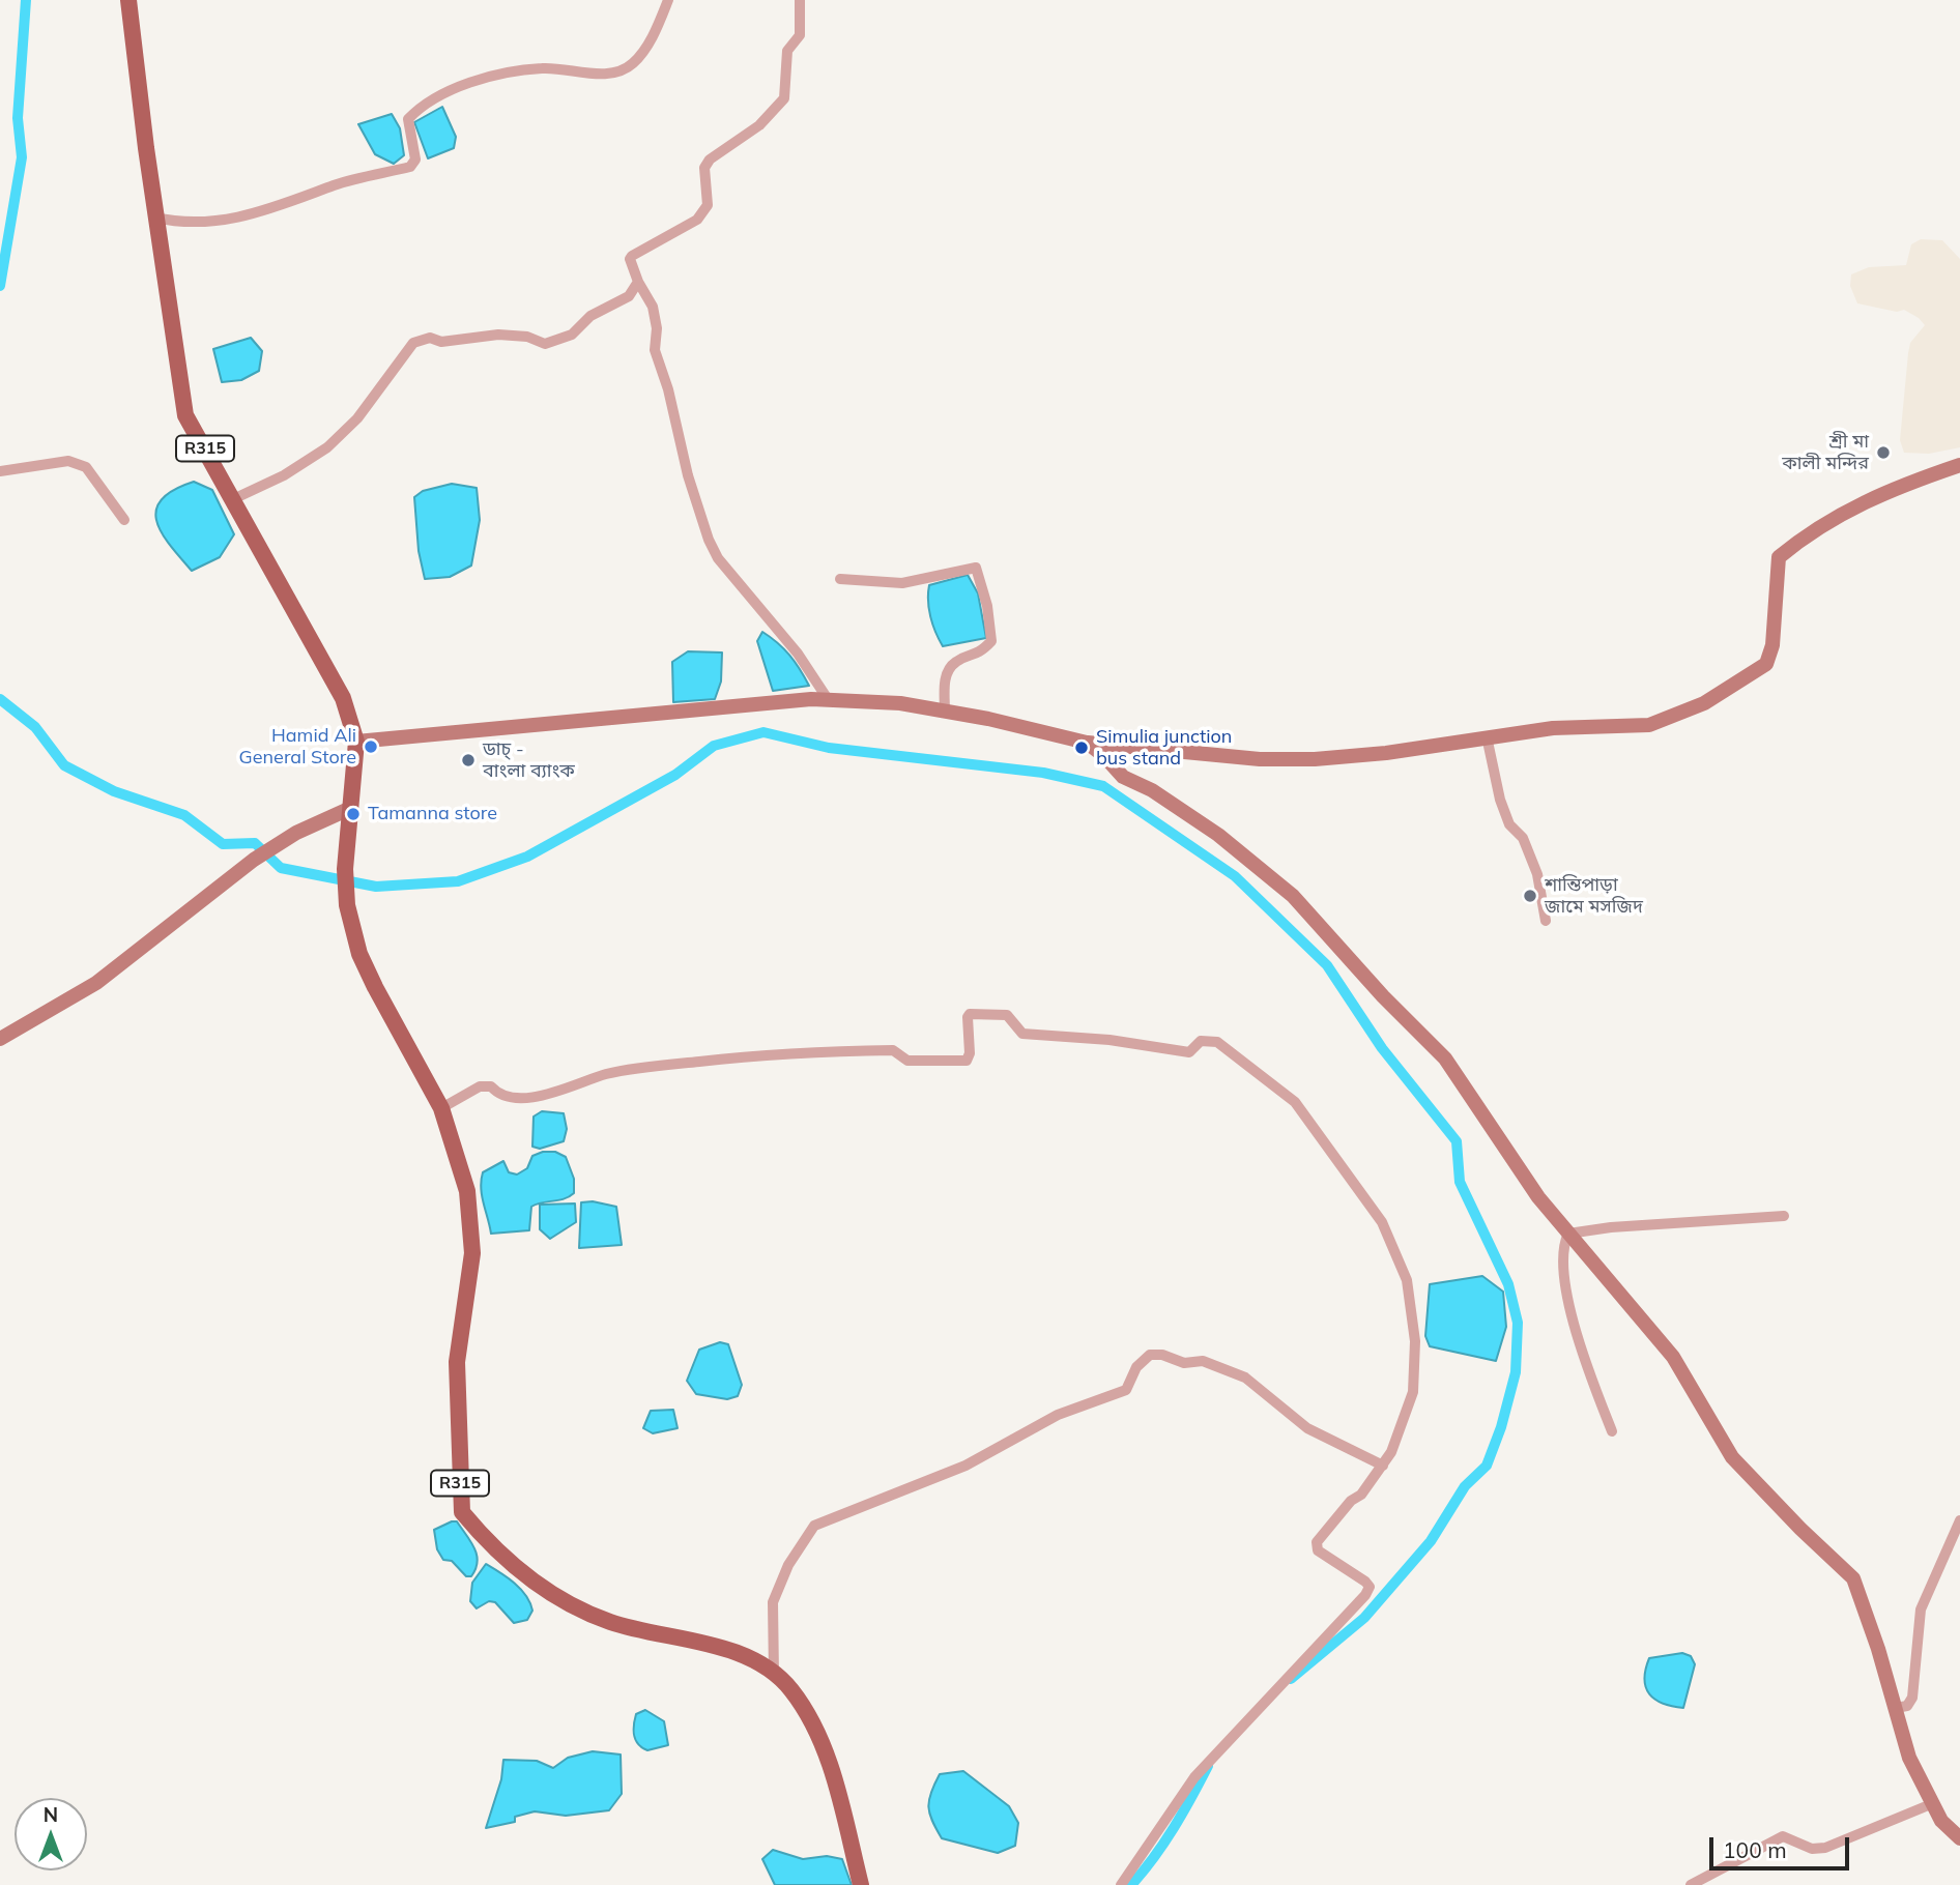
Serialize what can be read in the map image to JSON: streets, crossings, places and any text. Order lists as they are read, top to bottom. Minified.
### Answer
{"streets":{"main road":["R315"]},"places":["শ্রী মা কালী মন্দির","Hamid Ali General Store","Simulia junction bus stand","ডাচ্ - বাংলা ব্যাংক","Tamanna store","শান্তিপাড়া জামে মসজিদ"],"scale_bar":"100 m","north":"top"}
